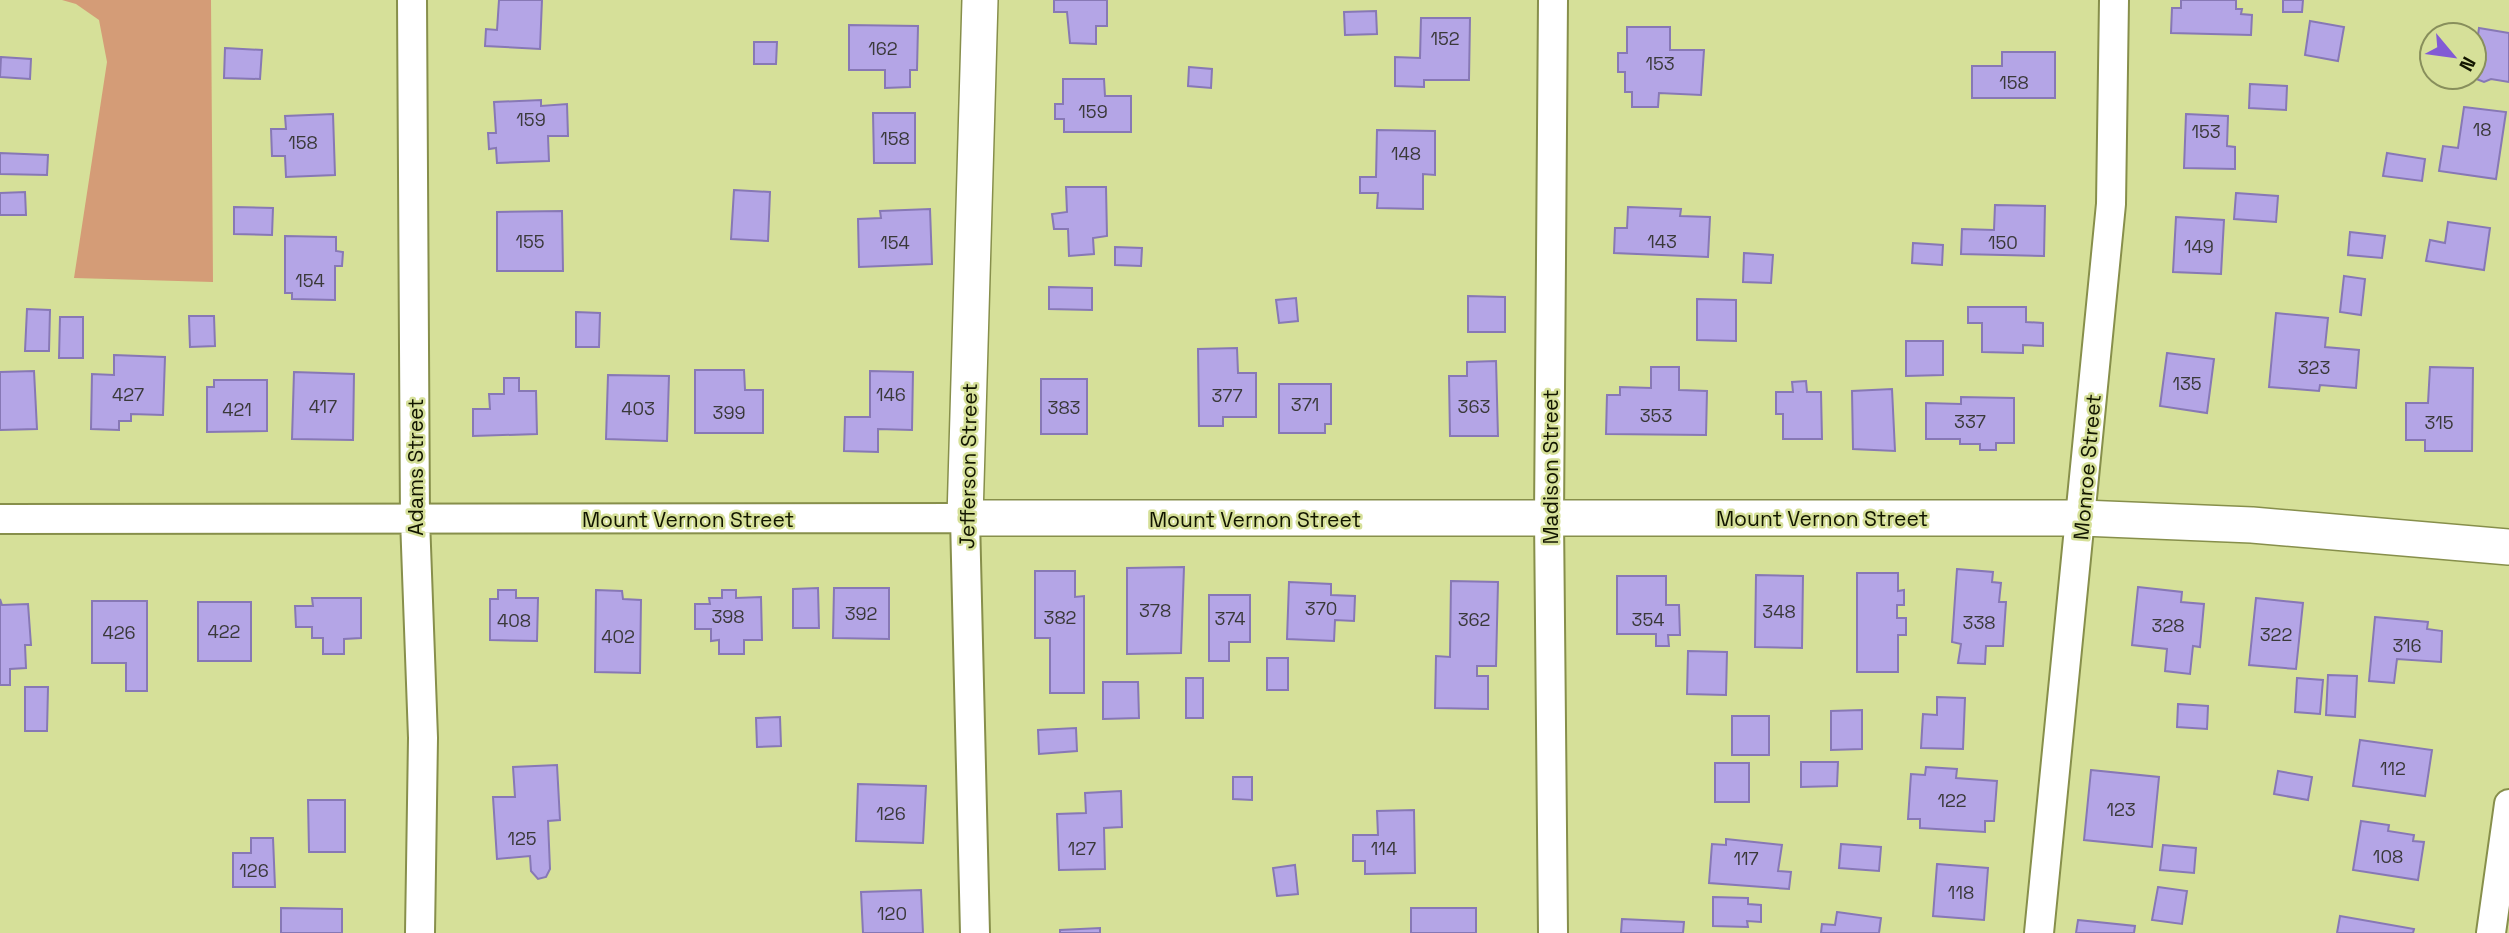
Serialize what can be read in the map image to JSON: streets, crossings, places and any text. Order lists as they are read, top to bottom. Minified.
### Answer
{"streets":{"street":["Jefferson Street","Adams Street","Madison Street","Monroe Street","Mount Vernon Street"]},"crossings":[["Jefferson Street","Mount Vernon Street"],["Adams Street","Mount Vernon Street"],["Madison Street","Mount Vernon Street"],["Monroe Street","Mount Vernon Street"]],"house_numbers":["152","162","153","158","159","159","18","153","158","158","148","155","143","154","150","149","154","323","135","427","146","377","371","417","363","383","403","421","399","353","337","315","370","378","348","392","398","382","374","362","354","408","338","328","422","426","322","402","316","112","122","123","126","125","127","114","108","117","126","118","120"],"north":"bottom right"}
